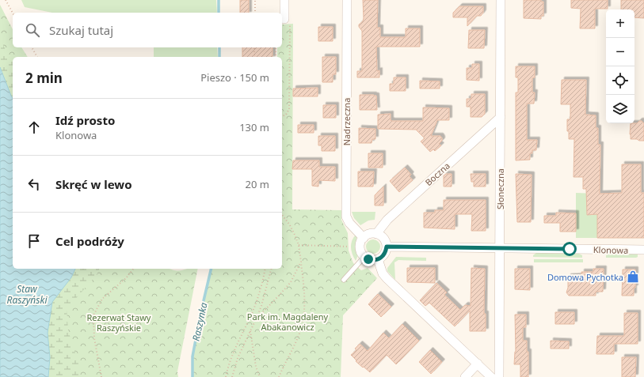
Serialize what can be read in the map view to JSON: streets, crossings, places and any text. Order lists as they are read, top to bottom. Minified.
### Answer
{"streets":{"street":["Nadrzeczna","Boczna","Słoneczna","Klonowa"]},"crossings":[["Nadrzeczna","Boczna"],["Nadrzeczna","Klonowa"],["Boczna","Słoneczna"],["Boczna","Klonowa"],["Słoneczna","Klonowa"]],"water":["Staw Raszyński","Raszynka"],"parks":["Park im. Magdaleny Abakanowicz","Rezerwat Stawy Raszyńskie"],"places":{"shop":["Domowa Pychotka"]},"page":{"map_buttons":["+","−"],"search":"Szukaj tutaj","heading":["2 min","Pieszo · 150 m"],"list":[["Idź prosto","Klonowa","130 m"],["Skręć w lewo","20 m"],"Cel podróży"]}}
